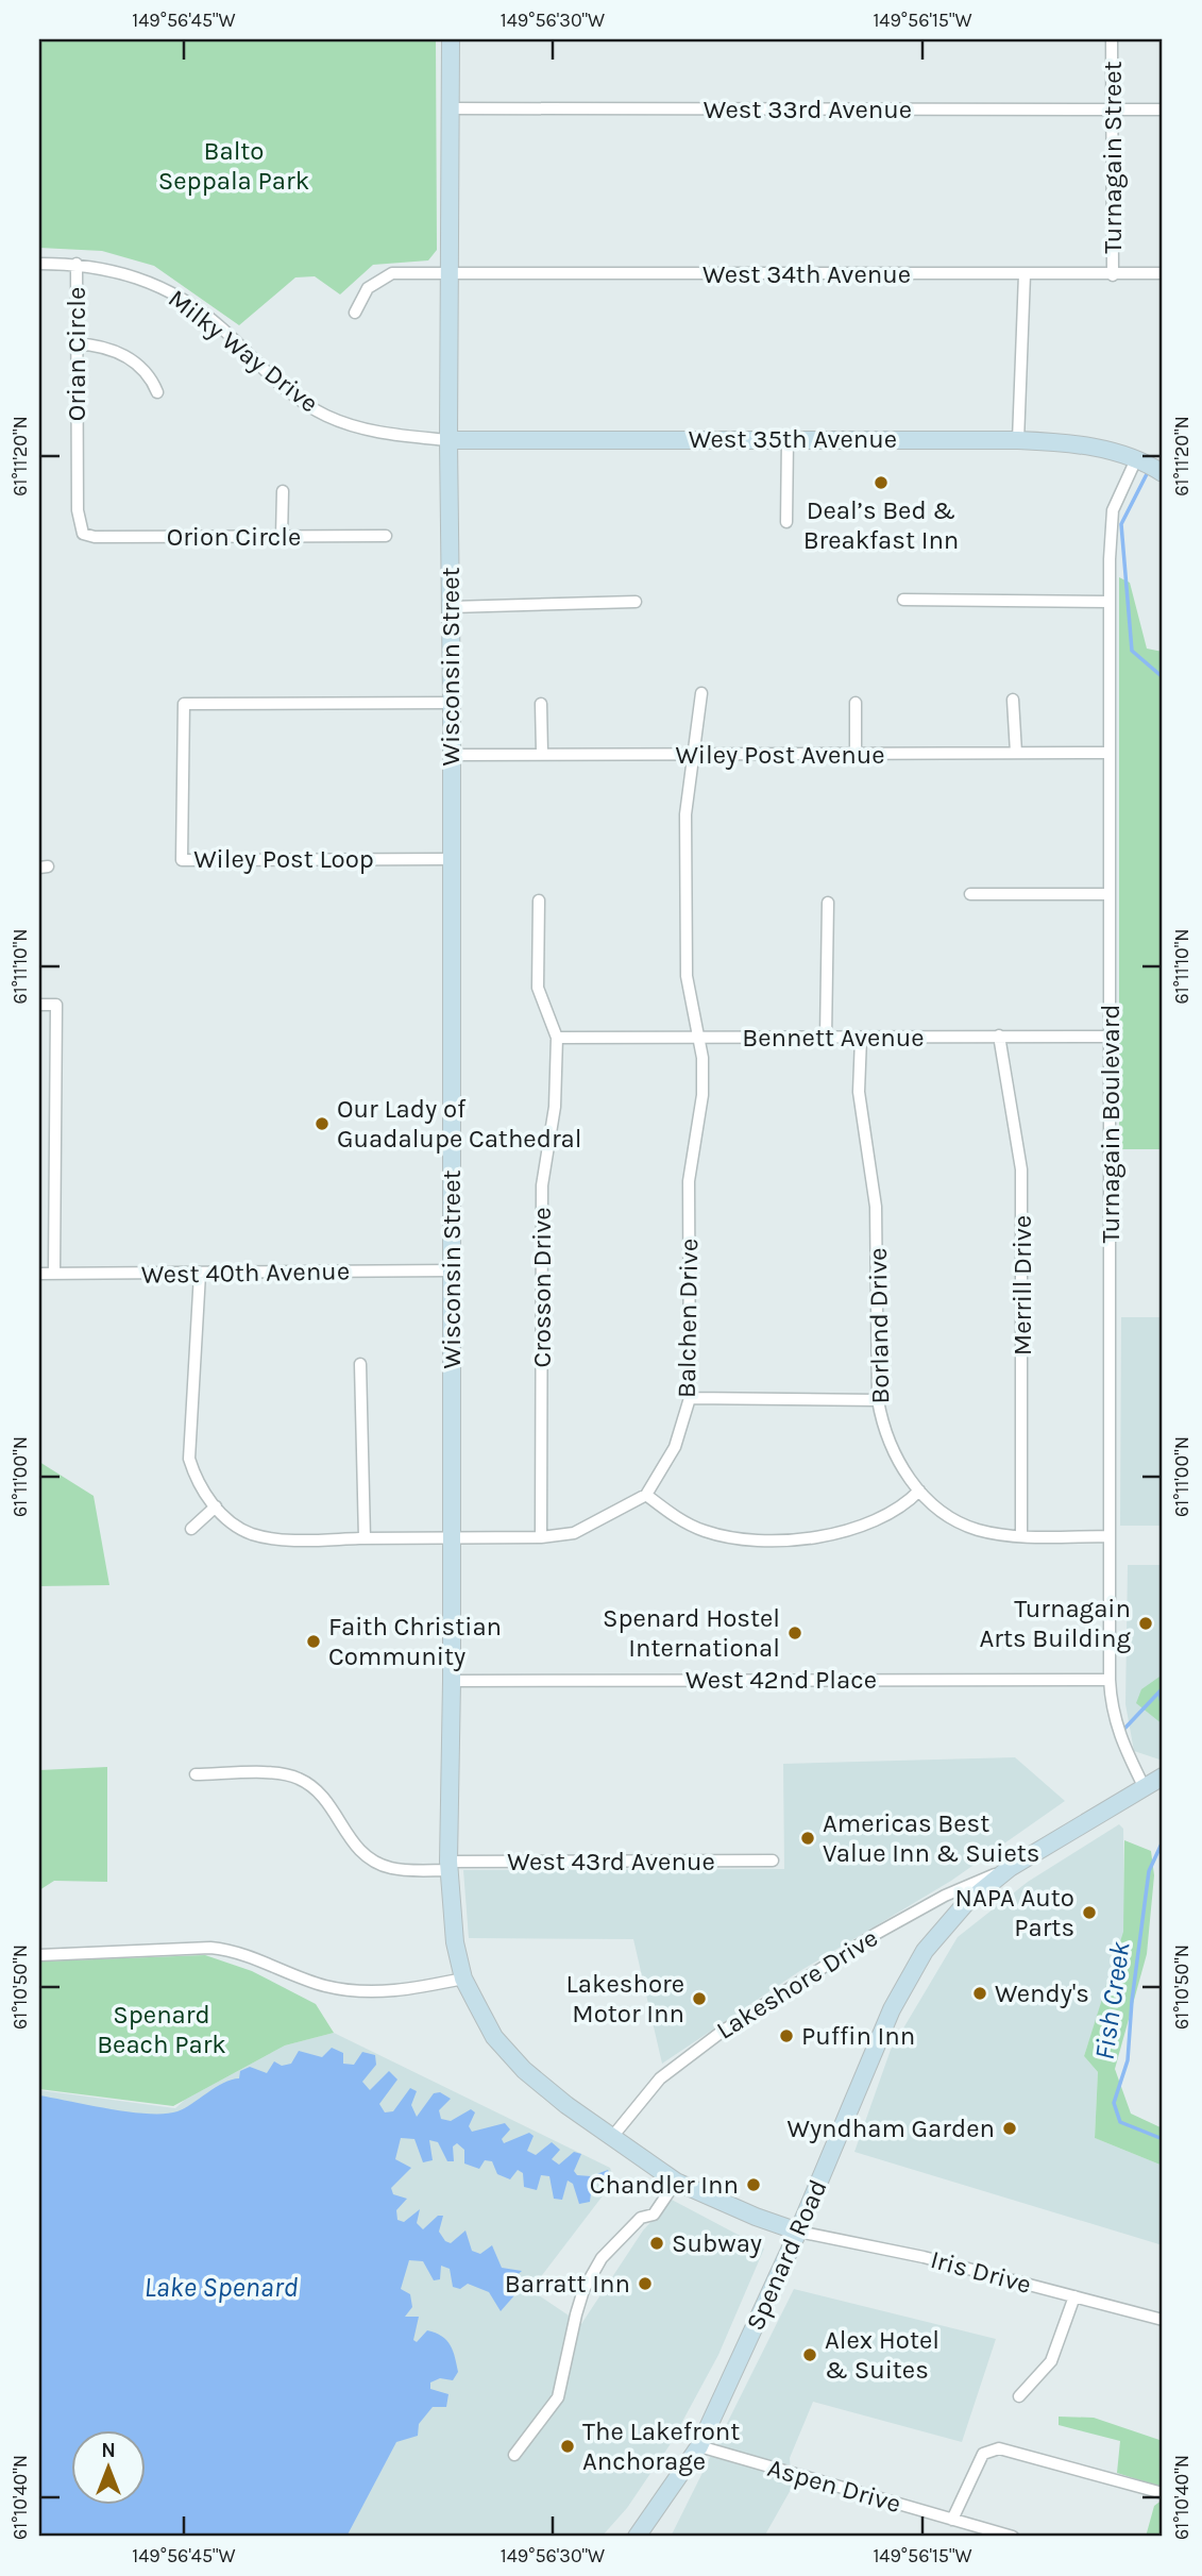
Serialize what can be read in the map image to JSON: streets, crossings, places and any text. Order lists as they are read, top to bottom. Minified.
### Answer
{"streets":{"street":["West 33rd Avenue","Turnagain Street","West 34th Avenue","Milky Way Drive","Orian Circle","West 35th Avenue","Orion Circle","Wisconsin Street","Wiley Post Avenue","Wiley Post Loop","Bennett Avenue","Turnagain Boulevard","West 40th Avenue","Merrill Drive","Crosson Drive","Balchen Drive","Borland Drive","West 42nd Place","West 43rd Avenue","Lakeshore Drive","Spenard Road","Iris Drive","Aspen Drive"]},"crossings":[["West 33rd Avenue","Turnagain Street"],["West 33rd Avenue","Wisconsin Street"],["Turnagain Street","West 34th Avenue"],["West 34th Avenue","Wisconsin Street"],["Milky Way Drive","Orian Circle"],["Milky Way Drive","West 35th Avenue"],["Milky Way Drive","Wisconsin Street"],["Orian Circle","Orion Circle"],["West 35th Avenue","Wisconsin Street"],["West 35th Avenue","Turnagain Boulevard"],["Wisconsin Street","Wiley Post Avenue"],["Wisconsin Street","Wiley Post Loop"],["Wisconsin Street","West 40th Avenue"],["Wisconsin Street","West 42nd Place"],["Wisconsin Street","West 43rd Avenue"],["Wisconsin Street","Lakeshore Drive"],["Wisconsin Street","Spenard Road"],["Wisconsin Street","Iris Drive"],["Wiley Post Avenue","Turnagain Boulevard"],["Wiley Post Avenue","Balchen Drive"],["Bennett Avenue","Turnagain Boulevard"],["Bennett Avenue","Merrill Drive"],["Bennett Avenue","Crosson Drive"],["Bennett Avenue","Balchen Drive"],["Bennett Avenue","Borland Drive"],["Turnagain Boulevard","Borland Drive"],["Turnagain Boulevard","West 42nd Place"],["Turnagain Boulevard","Spenard Road"],["Merrill Drive","Borland Drive"],["Lakeshore Drive","Spenard Road"],["Spenard Road","Iris Drive"],["Spenard Road","Aspen Drive"]],"water":["Fish Creek","Lake Spenard"],"parks":["Balto Seppala Park","Spenard Beach Park"],"places":["Deal’s Bed & Breakfast Inn","Our Lady of Guadalupe Cathedral","Turnagain Arts Building","Spenard Hostel International","Faith Christian Community","Americas Best Value Inn & Suiets","NAPA Auto Parts","Wendy's","Lakeshore Motor Inn","Puffin Inn","Wyndham Garden","Chandler Inn","Subway","Barratt Inn","Alex Hotel & Suites","The Lakefront Anchorage"],"north":"top","coordinates":["149°56'45\"W","149°56'30\"W","149°56'15\"W","61°11'20\"N","61°11'10\"N","61°11'00\"N","61°10'50\"N","61°10'40\"N"]}
